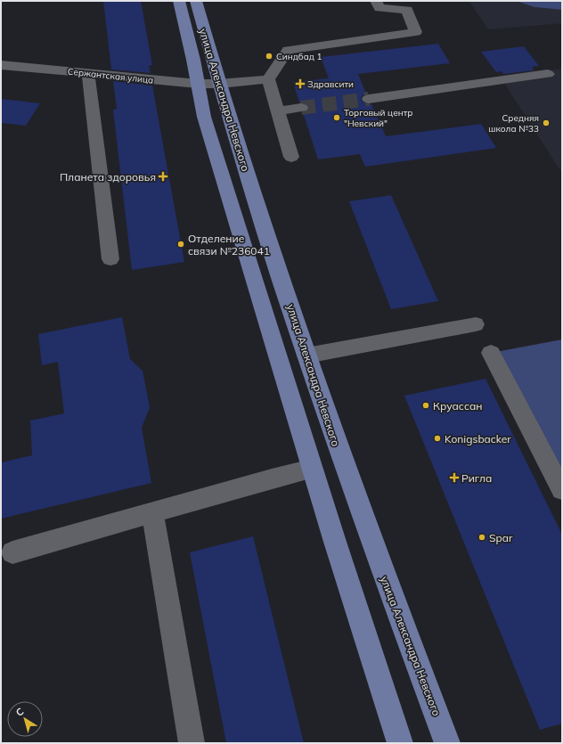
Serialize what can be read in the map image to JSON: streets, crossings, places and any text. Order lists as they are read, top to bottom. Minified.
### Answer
{"streets":{"main road":["улица Александра Невского"],"street":["Сержантская улица"]},"crossings":[["Сержантская улица","улица Александра Невского"]],"places":{"other":["Синдбад 1","Торговый центр \"Невский\"","Средняя школа №33","Отделение связи №236041","Круассан","Konigsbacker","Spar"],"health":["Здравсити","Планета здоровья","Ригла"]},"north":"top left"}
